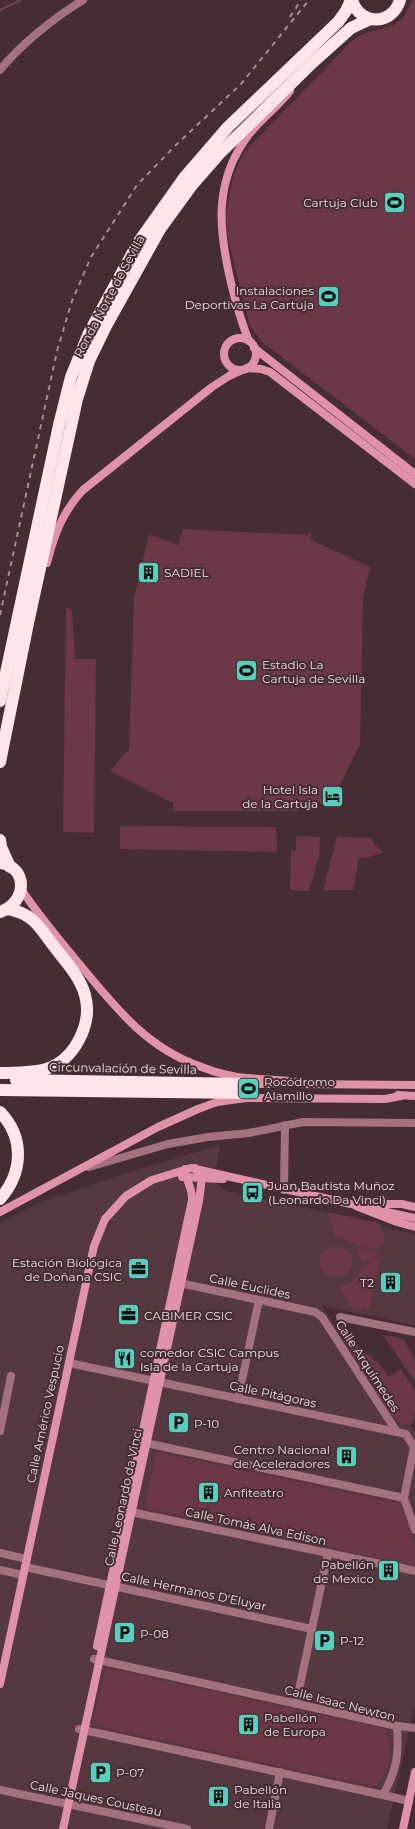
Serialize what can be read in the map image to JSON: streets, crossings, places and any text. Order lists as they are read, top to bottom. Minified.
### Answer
{"streets":{"highway":["Ronda Norte de Sevilla","Circunvalación de Sevilla"],"street":["Calle Euclides","Calle Arquímedes","Calle Pitágoras","Calle Américo Vespucio","Calle Leonardo da Vinci","Calle Tomás Alva Edison","Calle Hermanos D'Eluyar","Calle Isaac Newton","Calle Jaques Cousteau"]},"crossings":[["Calle Euclides","Calle Arquímedes"],["Calle Euclides","Calle Leonardo da Vinci"],["Calle Arquímedes","Calle Pitágoras"],["Calle Pitágoras","Calle Américo Vespucio"],["Calle Pitágoras","Calle Leonardo da Vinci"],["Calle Américo Vespucio","Calle Leonardo da Vinci"],["Calle Américo Vespucio","Calle Hermanos D'Eluyar"],["Calle Leonardo da Vinci","Calle Tomás Alva Edison"],["Calle Leonardo da Vinci","Calle Hermanos D'Eluyar"],["Calle Leonardo da Vinci","Calle Isaac Newton"],["Calle Leonardo da Vinci","Calle Jaques Cousteau"]],"places":{"sports":["Cartuja Club","Instalaciones Deportivas La Cartuja","Estadio La Cartuja de Sevilla","Rocódromo Alamillo"],"building":["SADIEL","T2","Centro Nacional de Aceleradores","Anfiteatro","Pabellón de Mexico","Pabellón de Europa","Pabellón de Italia"],"hotel":["Hotel Isla de la Cartuja"],"bus stop":["Juan Bautista Muñoz (Leonardo Da Vinci)"],"office":["Estación Biológica de Doñana CSIC","CABIMER CSIC"],"restaurant":["comedor CSIC Campus Isla de la Cartuja"],"parking":["P-10","P-08","P-12","P-07"]}}
